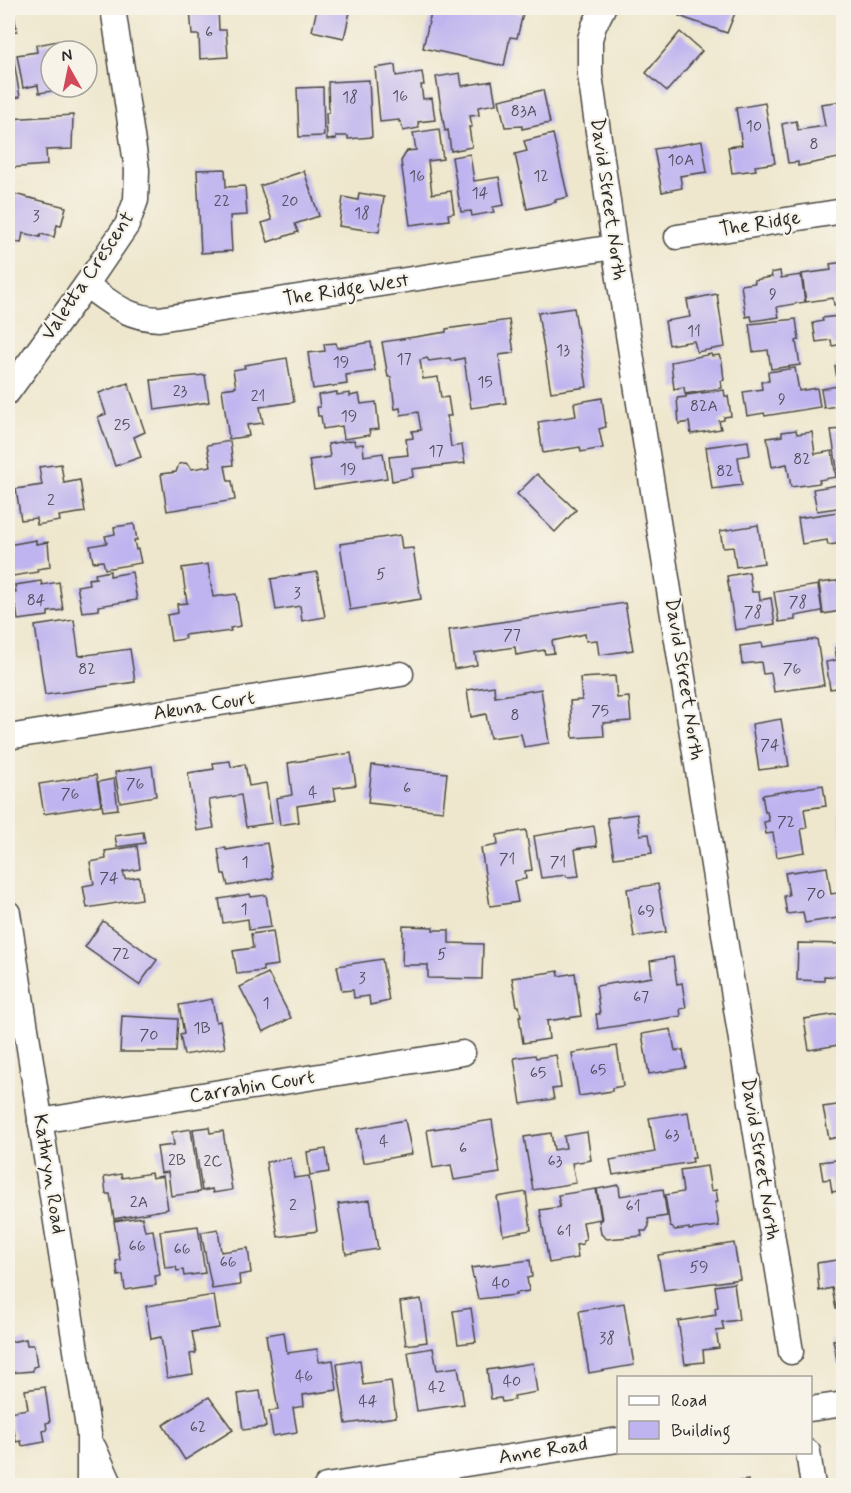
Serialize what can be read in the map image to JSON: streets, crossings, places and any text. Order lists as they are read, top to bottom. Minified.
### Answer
{"streets":{"street":["David Street North","The Ridge","Valetta Crescent","The Ridge West","Akuna Court","Carrabin Court","Kathryn Road","Anne Road"]},"crossings":[["David Street North","The Ridge West"],["Valetta Crescent","The Ridge West"],["Carrabin Court","Kathryn Road"]],"house_numbers":["6","16","18","83A","10","8","10A","16","12","14","22","20","18","3","9","11","13","17","19","15","23","21","9","82A","19","25","17","82","19","82","2","5","3","84","78","78","77","82","76","75","8","74","76","6","4","76","72","71","1","71","74","70","1","69","72","5","3","67","1","1B","70","65","65","63","4","6","2B","2C","63","2A","2","61","61","66","66","66","59","40","38","46","40","42","44","62"],"legend":["Road","Building"],"north":"top"}
